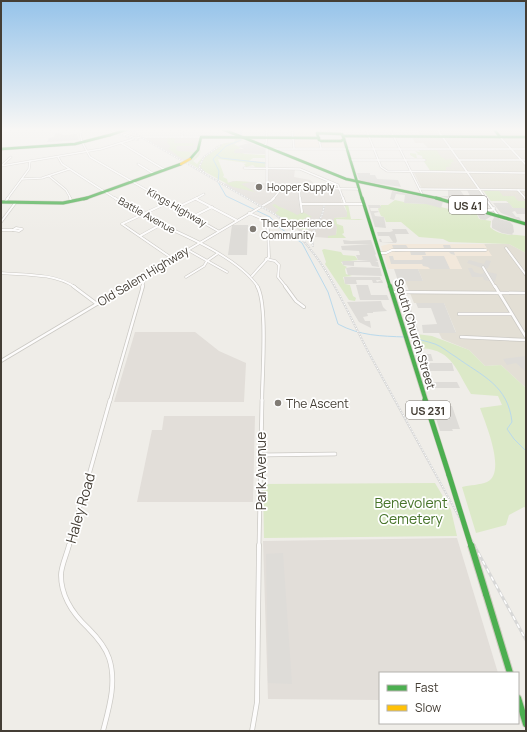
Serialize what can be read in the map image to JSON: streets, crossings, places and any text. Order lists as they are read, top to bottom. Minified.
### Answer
{"streets":{"main road":["US 41","South Church Street","US 231"],"street":["Kings Highway","Battle Avenue","Old Salem Highway","Park Avenue","Haley Road"]},"crossings":[["US 41","South Church Street"],["Kings Highway","Old Salem Highway"],["Battle Avenue","Old Salem Highway"],["Battle Avenue","Park Avenue"],["Old Salem Highway","Park Avenue"],["Old Salem Highway","Haley Road"]],"parks":["Benevolent Cemetery"],"places":["Hooper Supply","The Experience Community","The Ascent"],"legend":["Fast","Slow"]}
